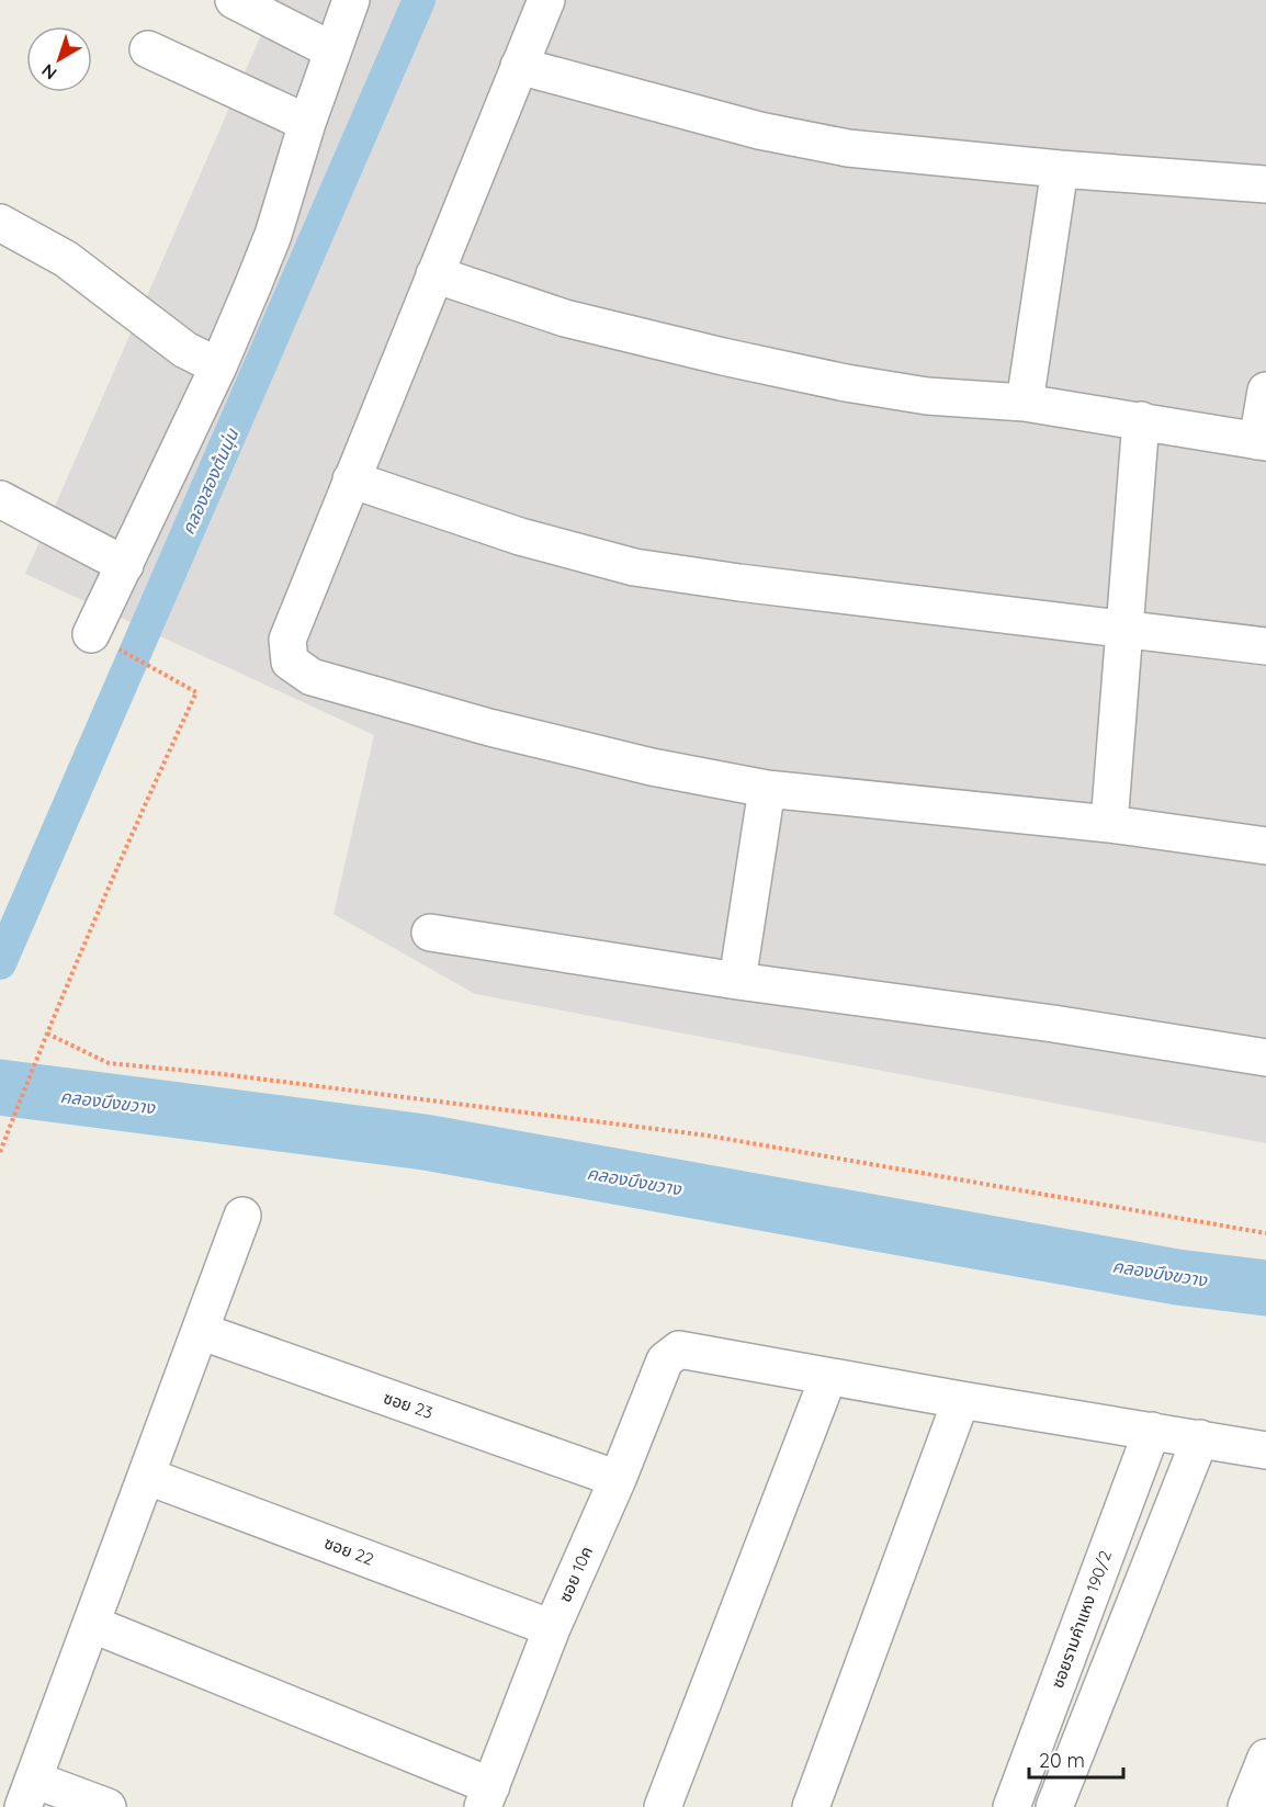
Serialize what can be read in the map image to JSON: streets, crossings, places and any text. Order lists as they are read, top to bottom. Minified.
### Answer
{"streets":{"street":["ซอย 23","ซอย 22","ซอย 10ค","ซอยรามคำแหง 190/2"]},"crossings":[["ซอย 23","ซอย 10ค"],["ซอย 22","ซอย 10ค"]],"water":["คลองสองต้นนุ่น","คลองบึงขวาง"],"scale_bar":"20 m","north":"bottom left"}
